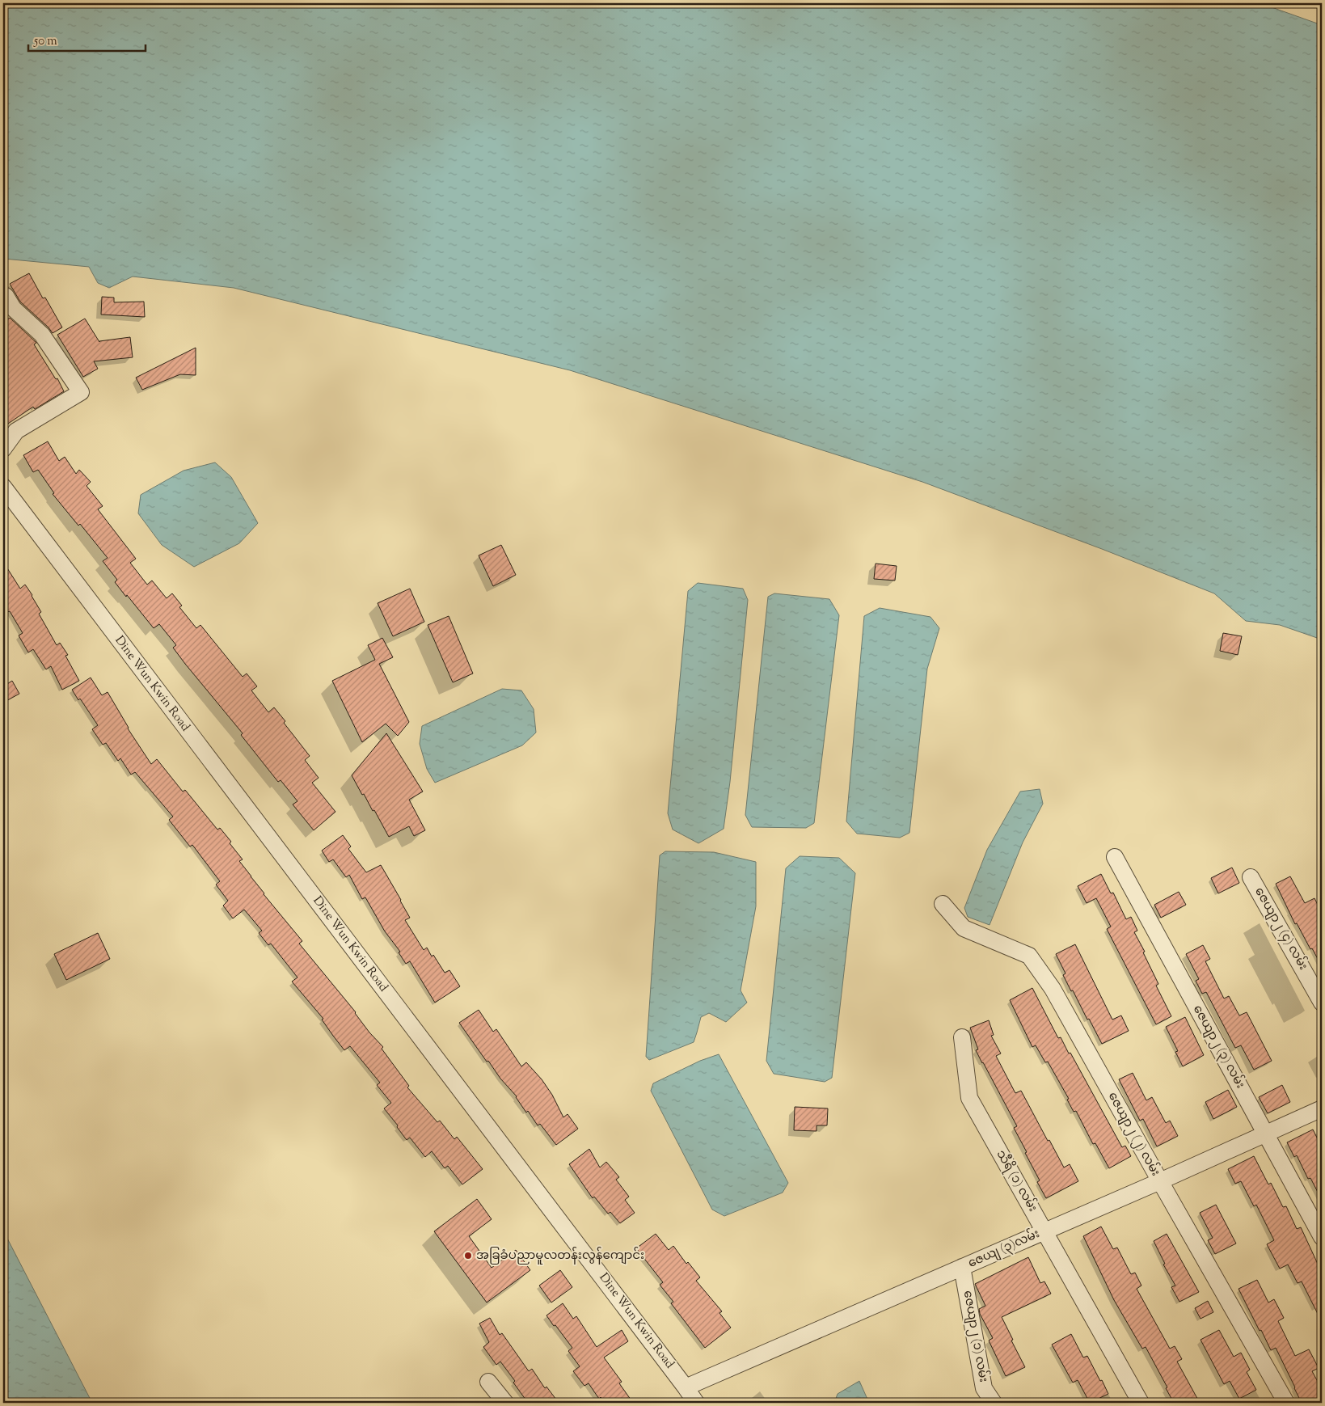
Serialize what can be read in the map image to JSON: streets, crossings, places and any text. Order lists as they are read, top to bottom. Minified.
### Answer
{"streets":{"street":["Dine Wun Kwin Road","ဇေယျာ၂ (၄) လမ်း","ဇေယျာ၂ (၃) လမ်း","ဇေယျာ၂ (၂) လမ်း","သီရိ (၁) လမ်း","ဇေယျ (၃)လမ်း","ဇေယျာ၂ (၁) လမ်း"]},"crossings":[["Dine Wun Kwin Road","ဇေယျ (၃)လမ်း"],["ဇေယျာ၂ (၃) လမ်း","ဇေယျ (၃)လမ်း"],["ဇေယျာ၂ (၂) လမ်း","ဇေယျ (၃)လမ်း"],["သီရိ (၁) လမ်း","ဇေယျ (၃)လမ်း"],["ဇေယျ (၃)လမ်း","ဇေယျာ၂ (၁) လမ်း"]],"places":["အခြခံပညာမူလတန်းလွန်ကျောင်း"],"scale_bar":"50 m"}
